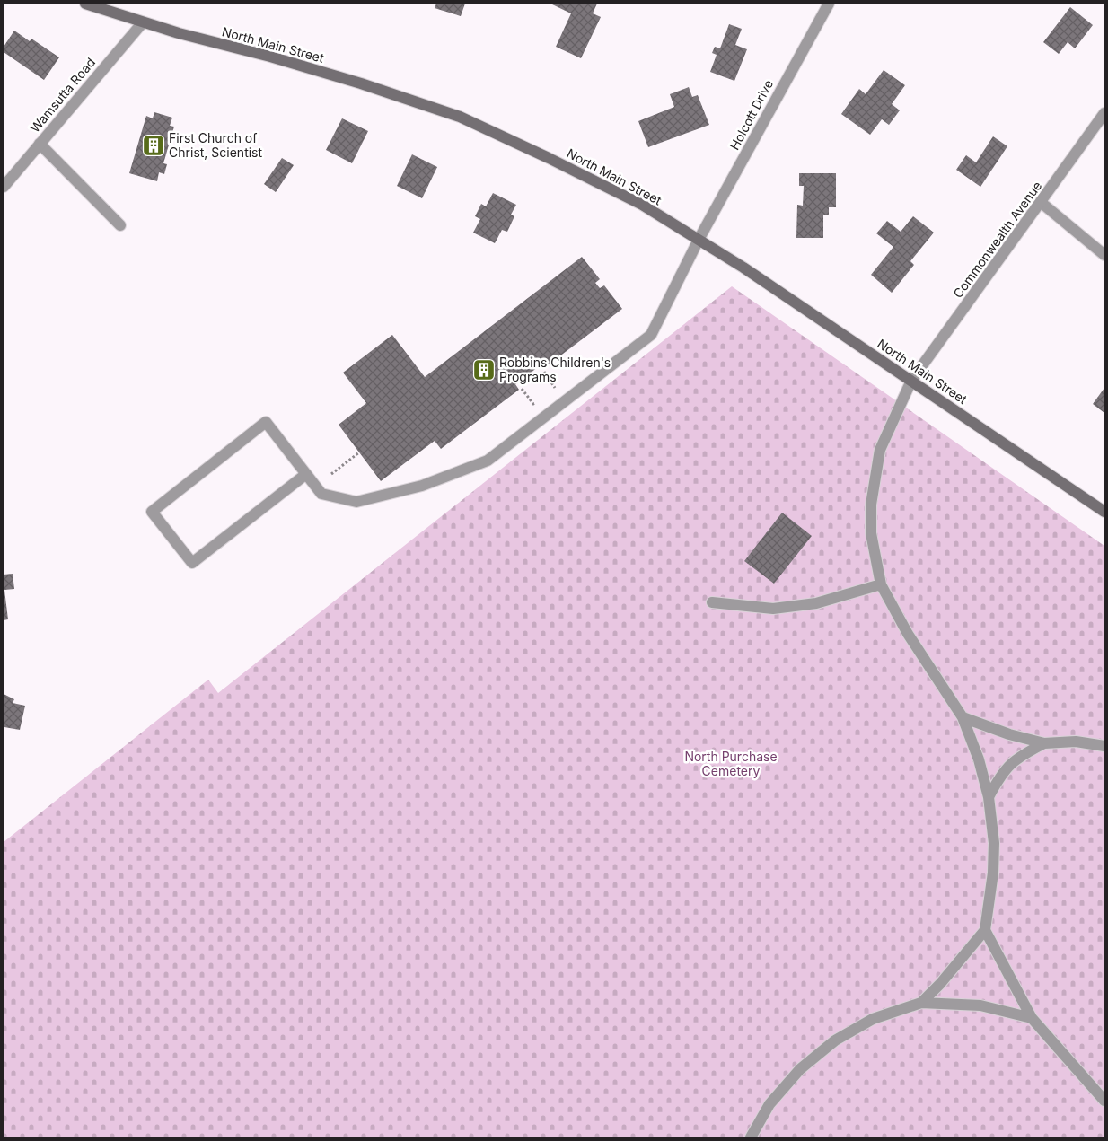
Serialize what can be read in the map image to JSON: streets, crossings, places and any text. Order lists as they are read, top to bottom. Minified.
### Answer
{"streets":{"main road":["North Main Street"],"street":["Wamsutta Road","Holcott Drive","Commonwealth Avenue"]},"crossings":[["North Main Street","Wamsutta Road"],["North Main Street","Holcott Drive"],["North Main Street","Commonwealth Avenue"]],"parks":["North Purchase Cemetery"],"places":{"building":["First Church of Christ, Scientist","Robbins Children's Programs"]}}
